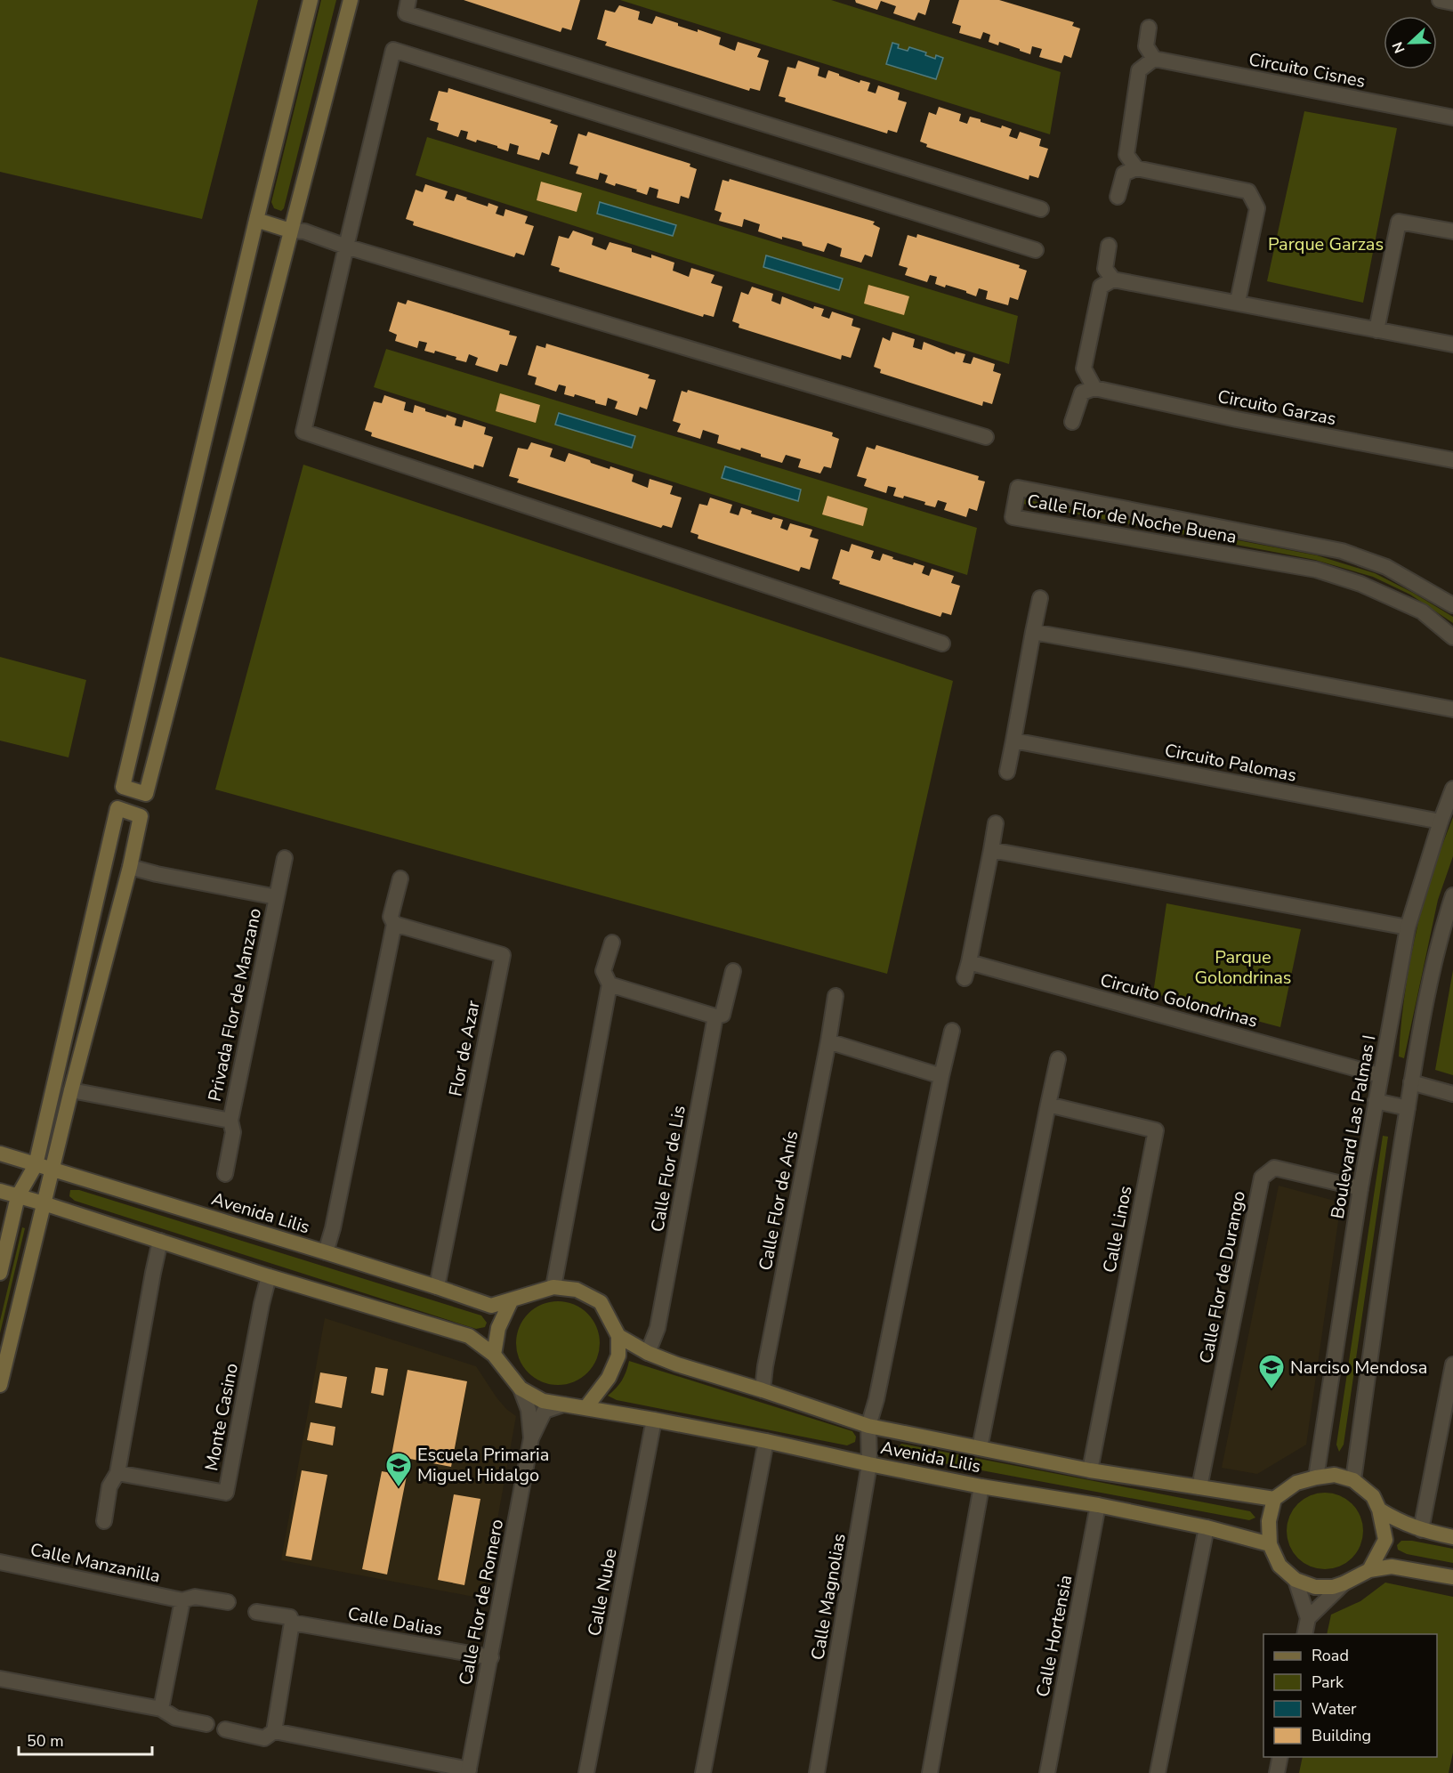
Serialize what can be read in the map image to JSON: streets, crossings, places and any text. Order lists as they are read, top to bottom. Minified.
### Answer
{"streets":{"main road":["Avenida Lilis"],"street":["Circuito Cisnes","Circuito Garzas","Calle Flor de Noche Buena","Circuito Palomas","Circuito Golondrinas","Privada Flor de Manzano","Flor de Azar","Boulevard Las Palmas I","Calle Flor de Lis","Calle Flor de Anís","Calle Linos","Calle Flor de Durango","Monte Casino","Calle Manzanilla","Calle Nube","Calle Magnolias","Calle Flor de Romero","Calle Dalias","Calle Hortensia"]},"crossings":[["Circuito Palomas","Boulevard Las Palmas I"],["Circuito Golondrinas","Boulevard Las Palmas I"],["Flor de Azar","Avenida Lilis"],["Boulevard Las Palmas I","Avenida Lilis"],["Boulevard Las Palmas I","Calle Flor de Durango"],["Calle Flor de Lis","Avenida Lilis"],["Calle Flor de Anís","Avenida Lilis"],["Avenida Lilis","Calle Linos"],["Avenida Lilis","Calle Flor de Durango"],["Avenida Lilis","Calle Nube"],["Avenida Lilis","Calle Magnolias"],["Avenida Lilis","Calle Flor de Romero"],["Avenida Lilis","Calle Hortensia"],["Calle Flor de Romero","Calle Dalias"]],"parks":["Parque Garzas","Parque Golondrinas"],"places":{"school or university":["Narciso Mendosa","Escuela Primaria Miguel Hidalgo"]},"legend":["Road","Park","Water","Building"],"scale_bar":"50 m","north":"left"}
